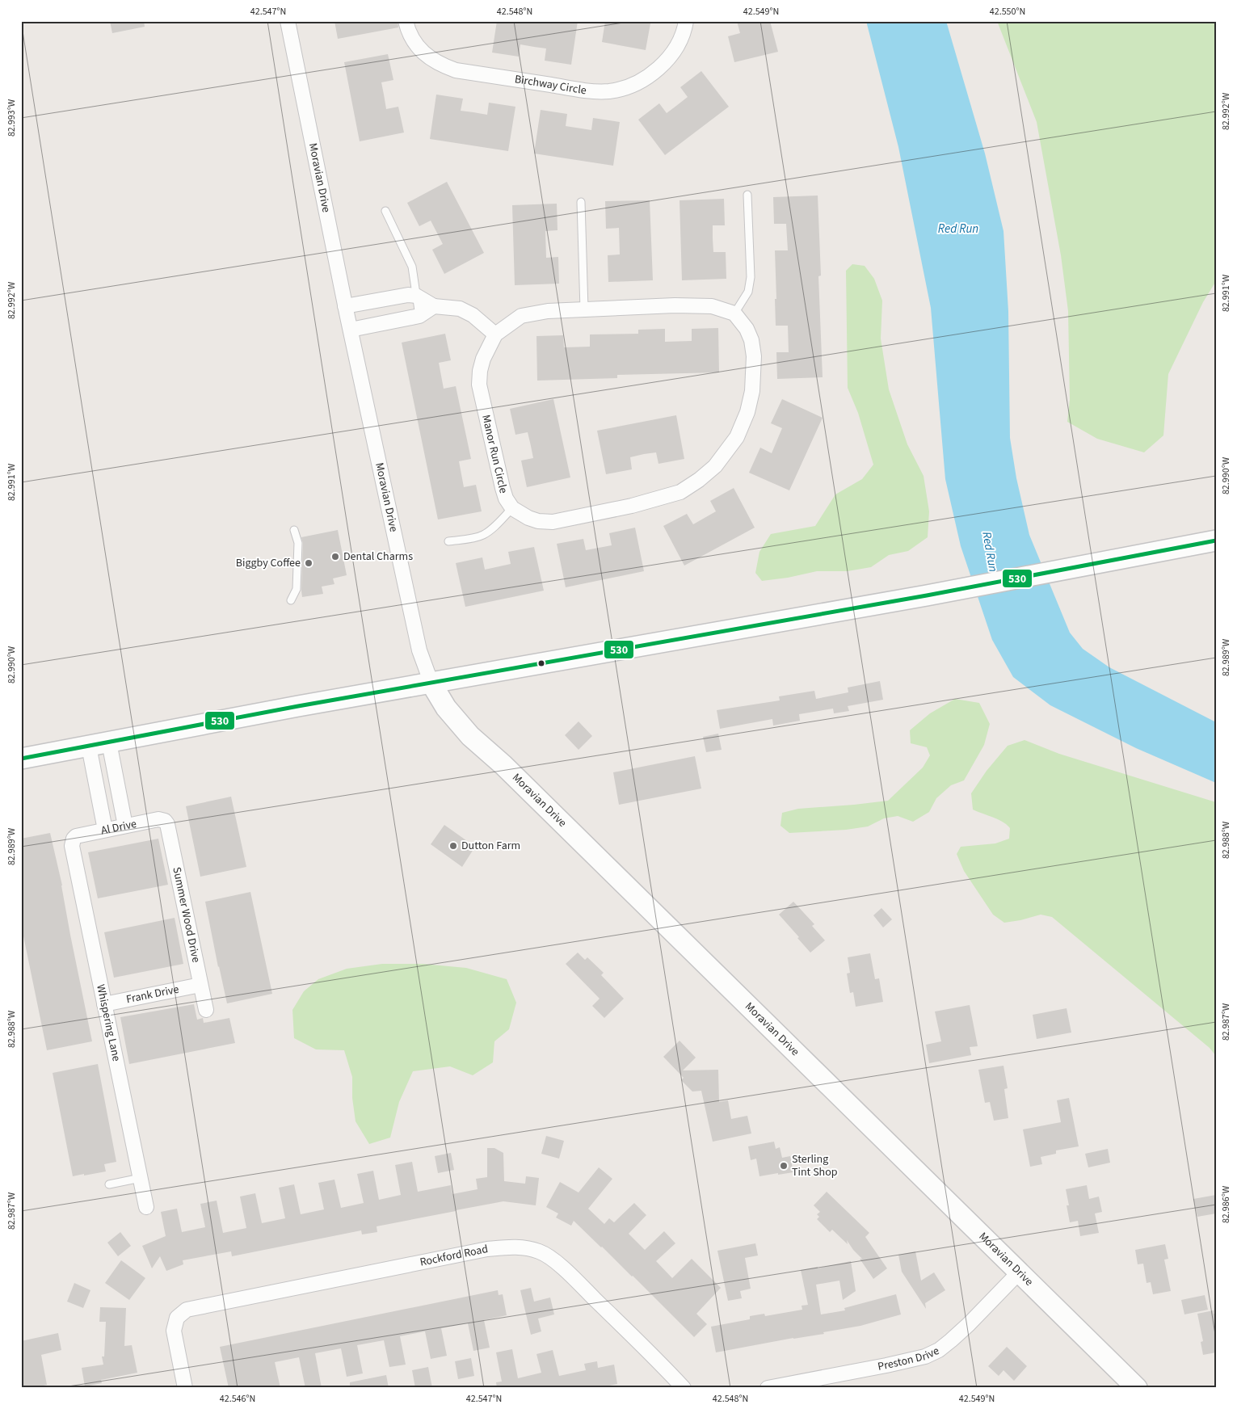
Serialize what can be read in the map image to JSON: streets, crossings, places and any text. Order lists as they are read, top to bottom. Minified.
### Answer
{"streets":{"main road":["Moravian Drive"],"street":["Birchway Circle","Manor Run Circle","Al Drive","Summer Wood Drive","Frank Drive","Whispering Lane","Rockford Road","Preston Drive"]},"crossings":[["Moravian Drive","Preston Drive"],["Al Drive","Summer Wood Drive"],["Al Drive","Whispering Lane"],["Summer Wood Drive","Frank Drive"],["Frank Drive","Whispering Lane"]],"water":["Red Run"],"places":["Dental Charms","Biggby Coffee","Dutton Farm","Sterling Tint Shop"],"lines":["transit line 530"],"coordinates":["42.547°N","42.548°N","42.549°N","42.550°N","82.992°W","82.993°W","82.991°W","82.990°W","82.989°W","82.988°W","82.987°W","82.986°W","42.546°N"]}
